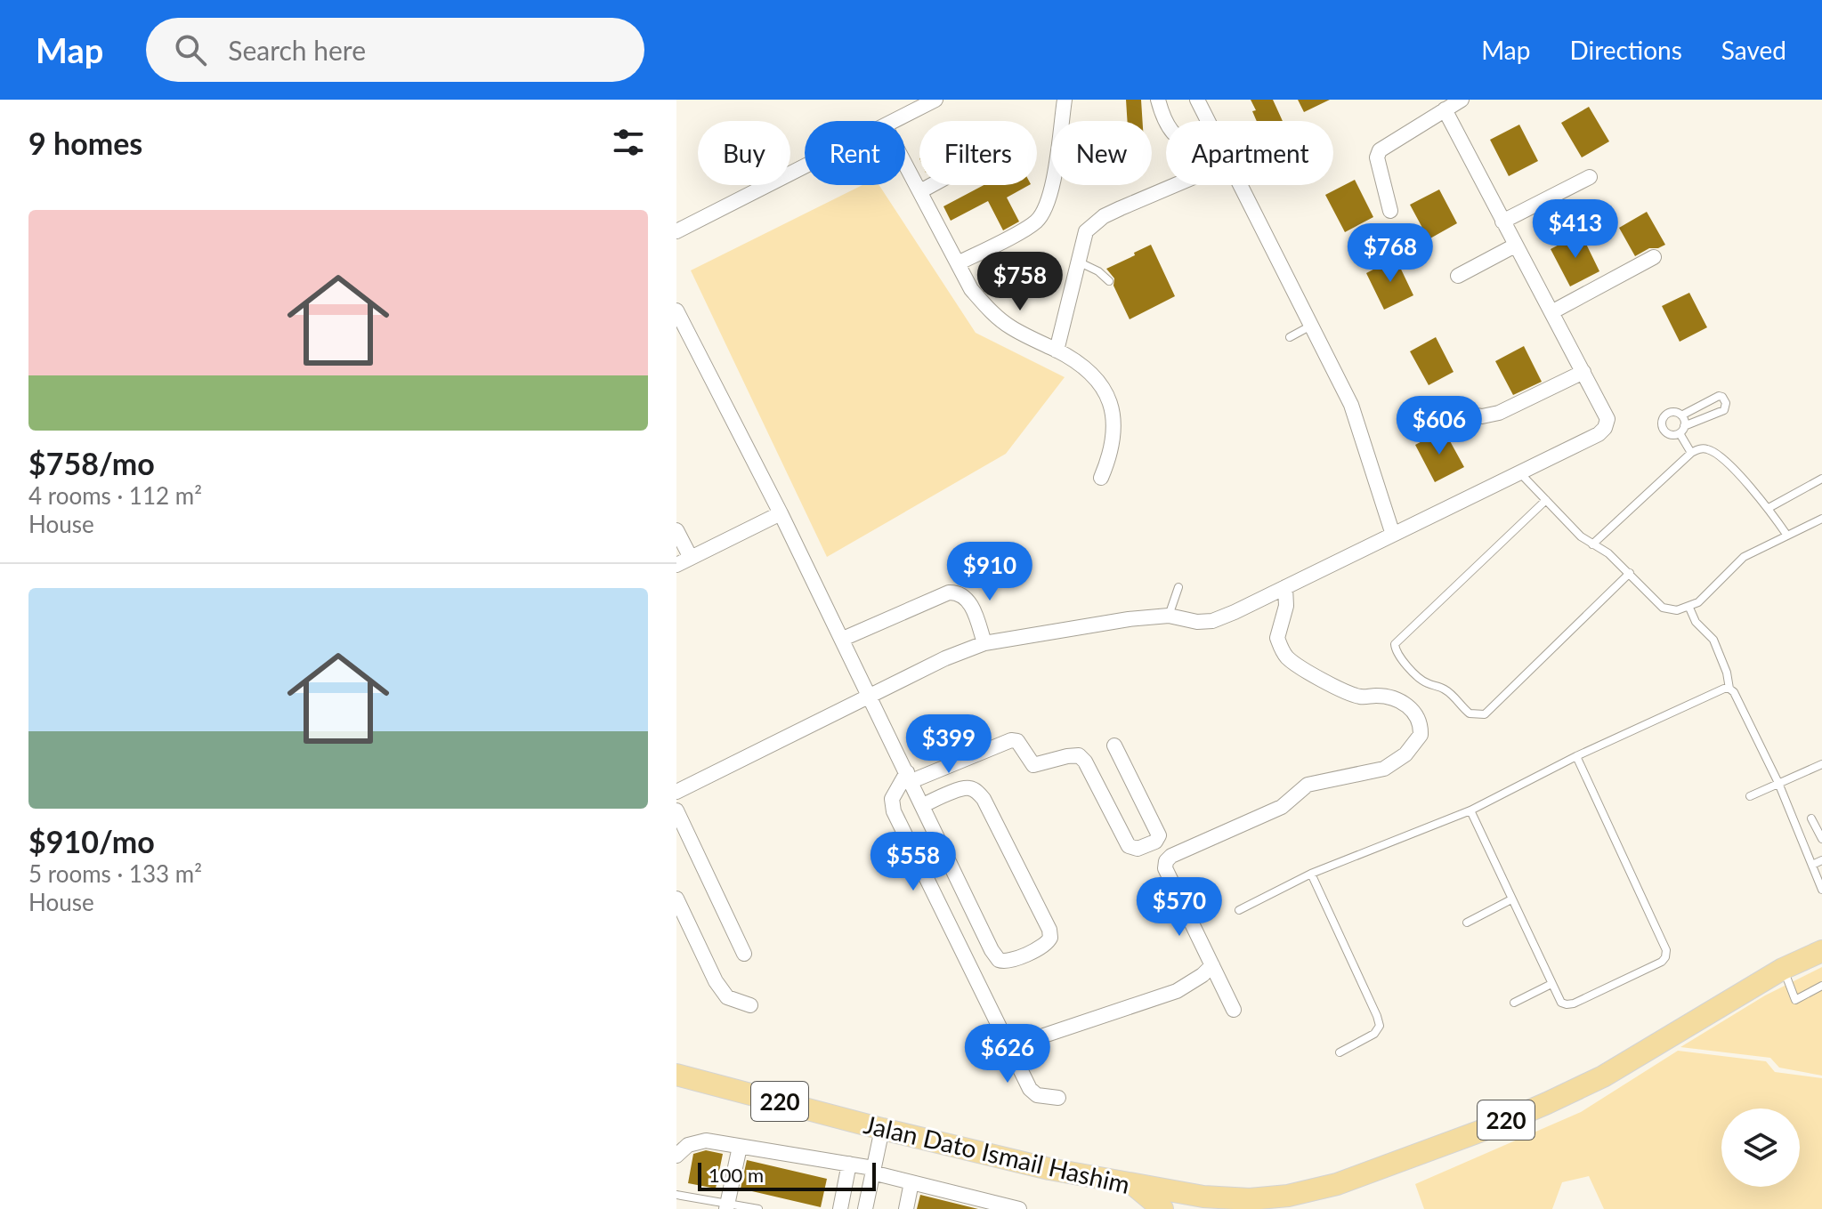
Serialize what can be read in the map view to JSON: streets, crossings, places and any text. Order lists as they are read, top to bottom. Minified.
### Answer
{"streets":{"main road":["220","Jalan Dato Ismail Hashim"]},"crossings":[["220","Jalan Dato Ismail Hashim"]],"scale_bar":"100 m","page":{"header":"Map","search":"Search here","nav":["Map","Directions","Saved"],"heading":"9 homes","chip":["Buy","Rent","Filters","New","Apartment"],"list":[{"name":"$758/mo","note":"4 rooms · 112 m² · House"},{"name":"$910/mo","note":"5 rooms · 133 m² · House"}],"price":["$413","$768","$758","$606","$910","$399","$558","$570","$626"],"scale":"100 m"}}
